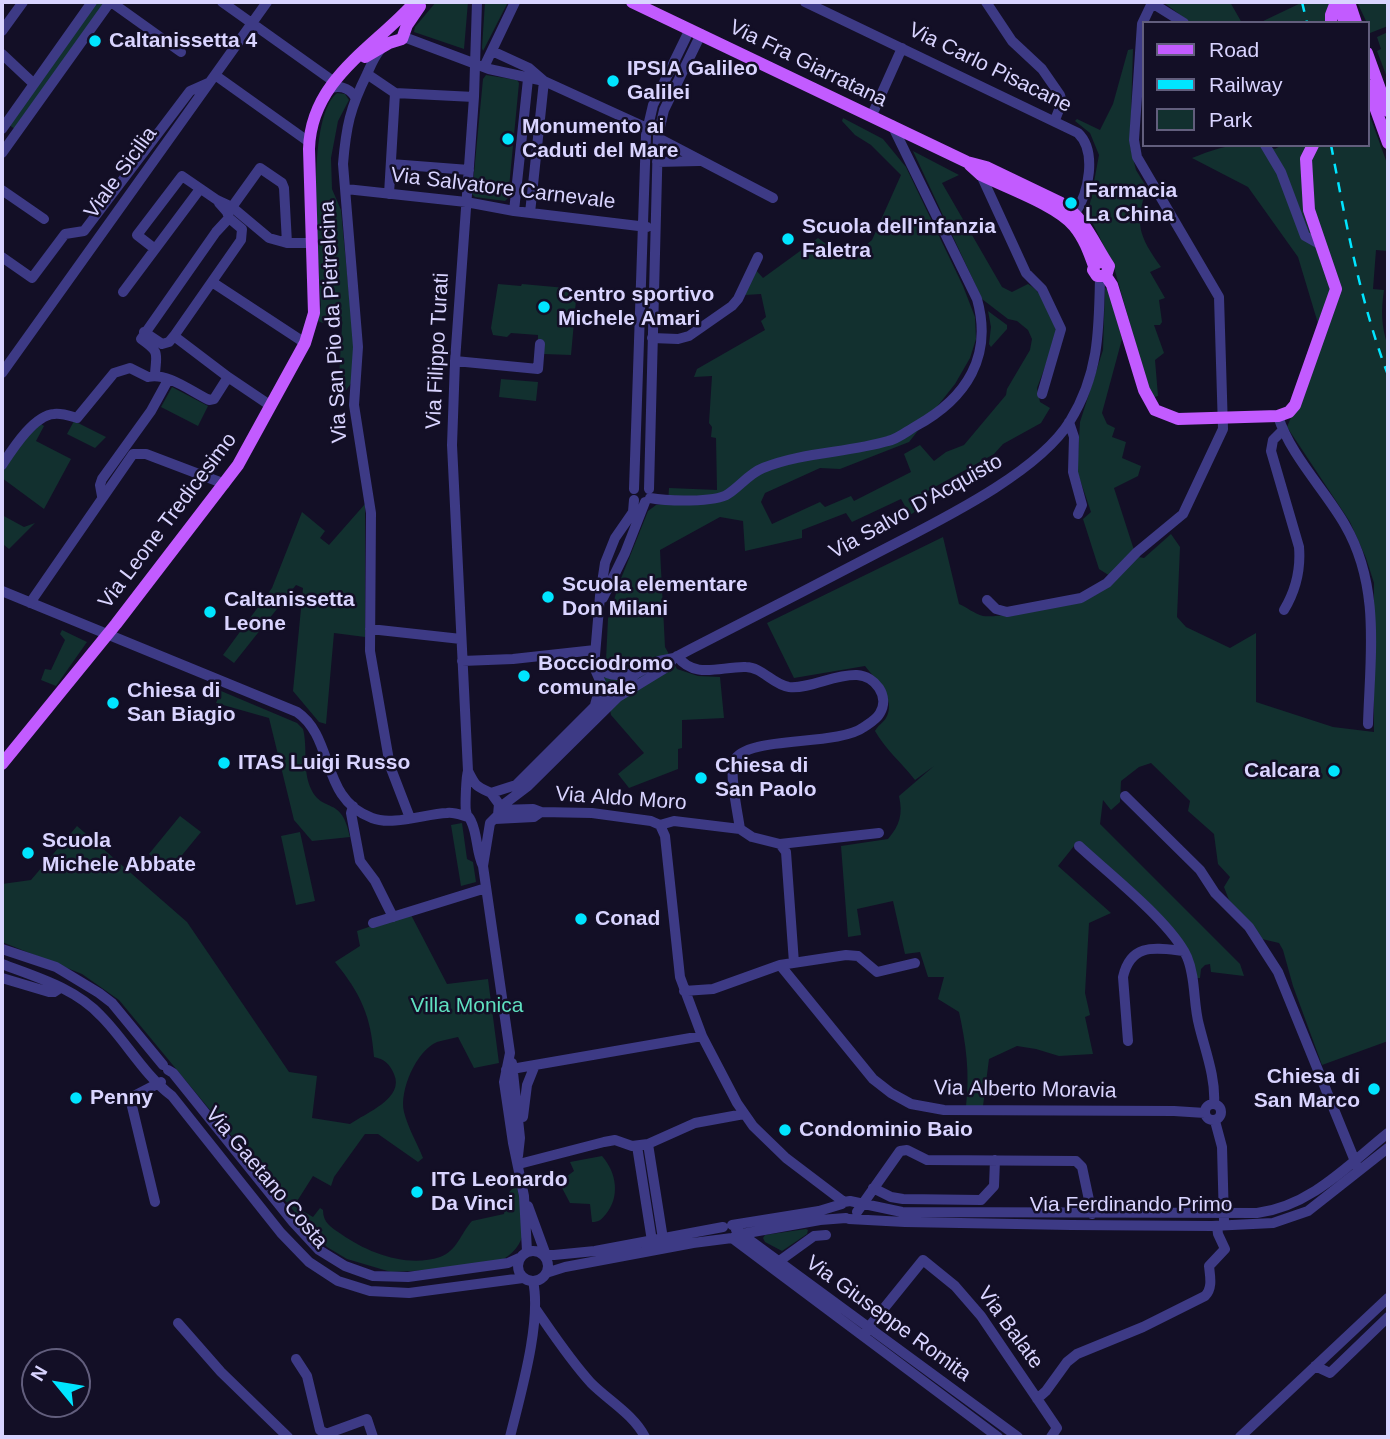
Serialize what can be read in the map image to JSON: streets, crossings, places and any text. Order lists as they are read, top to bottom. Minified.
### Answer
{"streets":{"main road":["Via Fra Giarratana","Via Leone Tredicesimo"],"street":["Via Carlo Pisacane","Viale Sicilia","Via Salvatore Carnevale","Via San Pio da Pietrelcina","Via Filippo Turati","Via Salvo D'Acquisto","Via Aldo Moro","Via Alberto Moravia","Via Gaetano Costa","Via Ferdinando Primo","Via Giuseppe Romita","Via Balate"]},"crossings":[["Via Fra Giarratana","Via Carlo Pisacane"],["Via Fra Giarratana","Via Salvo D'Acquisto"],["Via Salvatore Carnevale","Via San Pio da Pietrelcina"],["Via Salvatore Carnevale","Via Filippo Turati"],["Via Filippo Turati","Via Salvo D'Acquisto"],["Via Filippo Turati","Via Aldo Moro"],["Via Salvo D'Acquisto","Via Aldo Moro"],["Via Gaetano Costa","Via Ferdinando Primo"],["Via Ferdinando Primo","Via Giuseppe Romita"],["Via Giuseppe Romita","Via Balate"]],"parks":["Villa Monica"],"places":["Caltanissetta 4","IPSIA Galileo Galilei","Monumento ai Caduti del Mare","Farmacia La China","Scuola dell'infanzia Faletra","Centro sportivo Michele Amari","Scuola elementare Don Milani","Caltanissetta Leone","Bocciodromo comunale","Chiesa di San Biagio","ITAS Luigi Russo","Calcara","Chiesa di San Paolo","Scuola Michele Abbate","Conad","Chiesa di San Marco","Penny","Condominio Baio","ITG Leonardo Da Vinci"],"legend":["Road","Railway","Park"],"north":"top left"}
